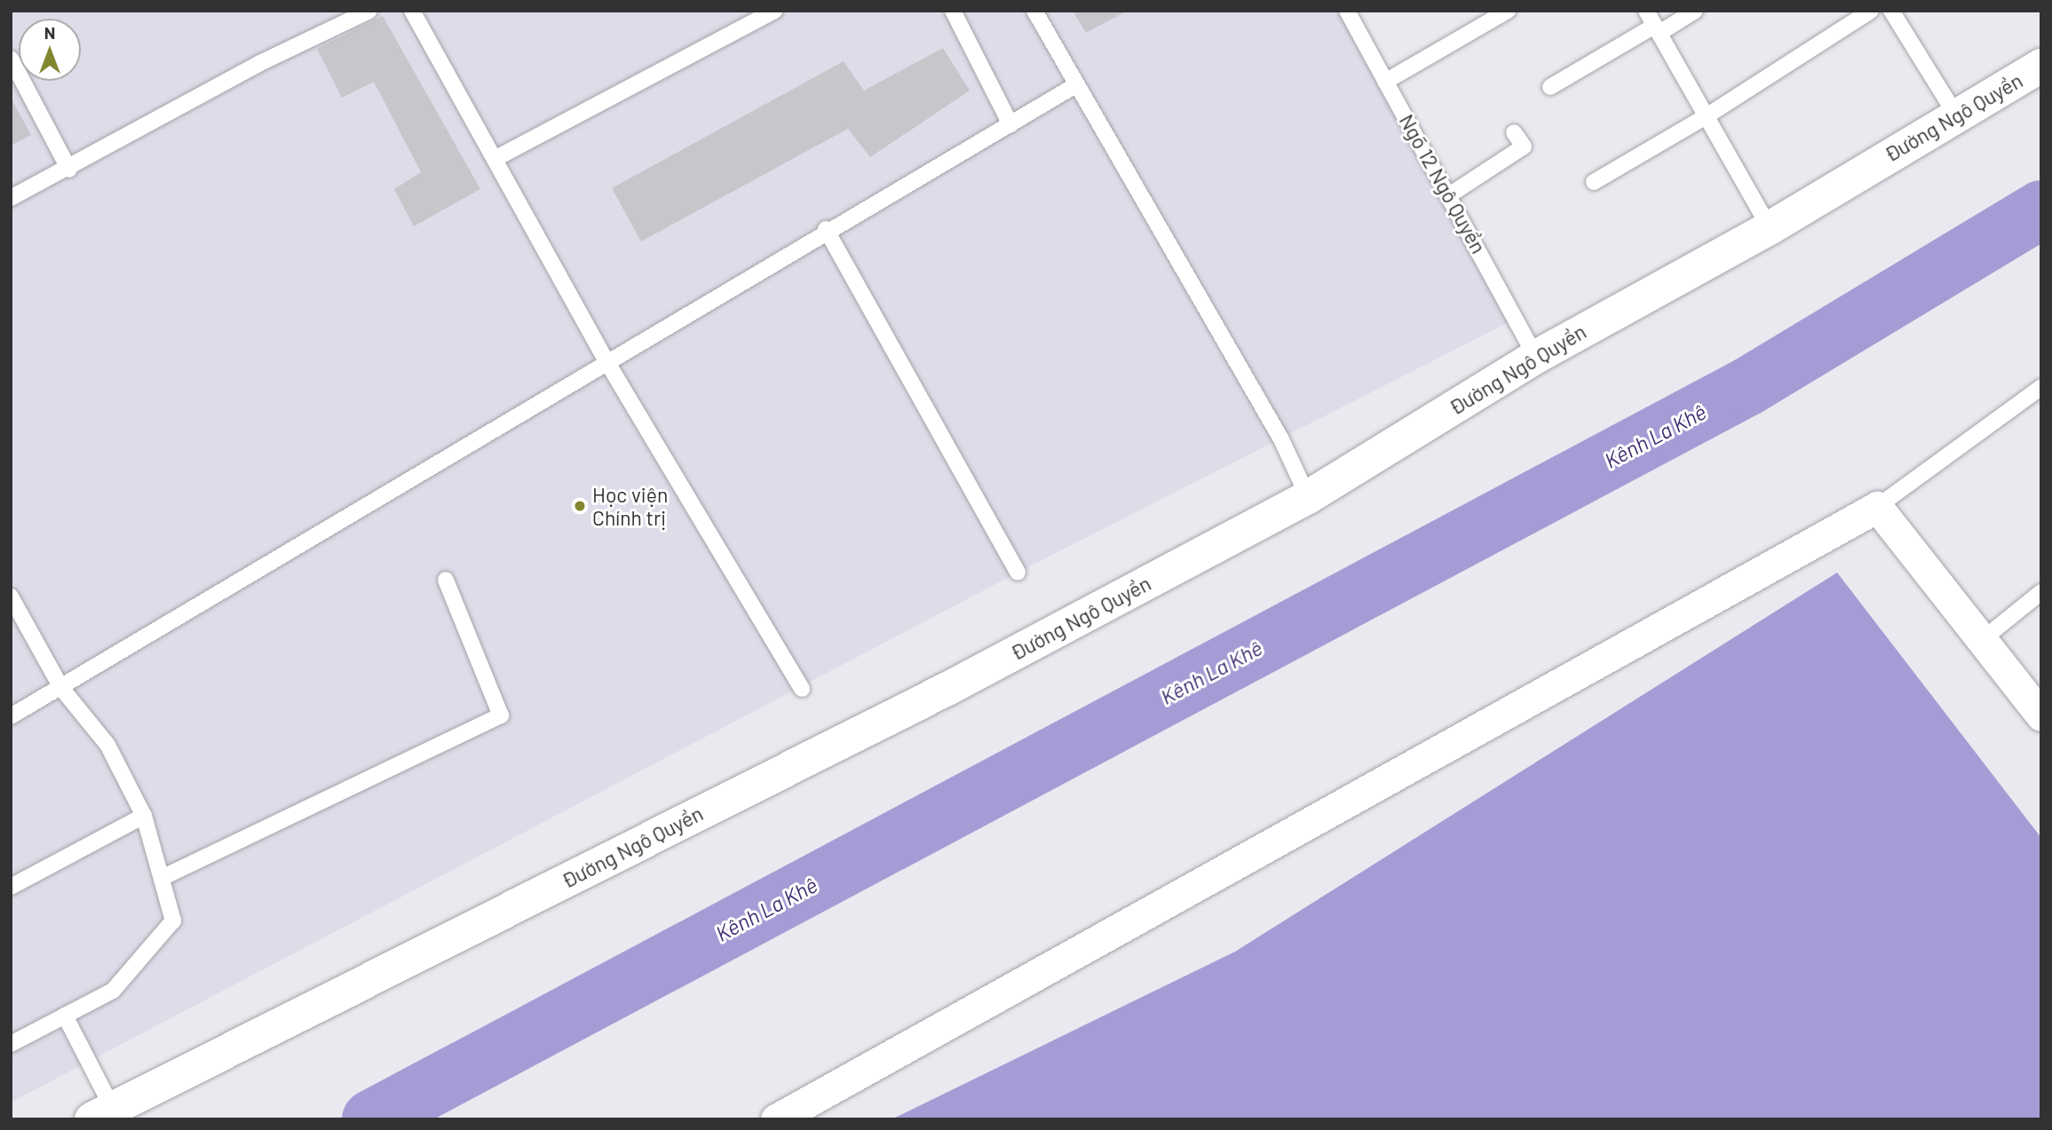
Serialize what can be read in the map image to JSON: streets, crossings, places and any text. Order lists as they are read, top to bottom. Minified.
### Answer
{"streets":{"street":["Đường Ngô Quyền"],"lane":["Ngõ 12 Ngô Quyền"]},"crossings":[["Đường Ngô Quyền","Ngõ 12 Ngô Quyền"]],"water":["Kênh La Khê"],"places":["Học viện Chính trị"],"north":"top"}
